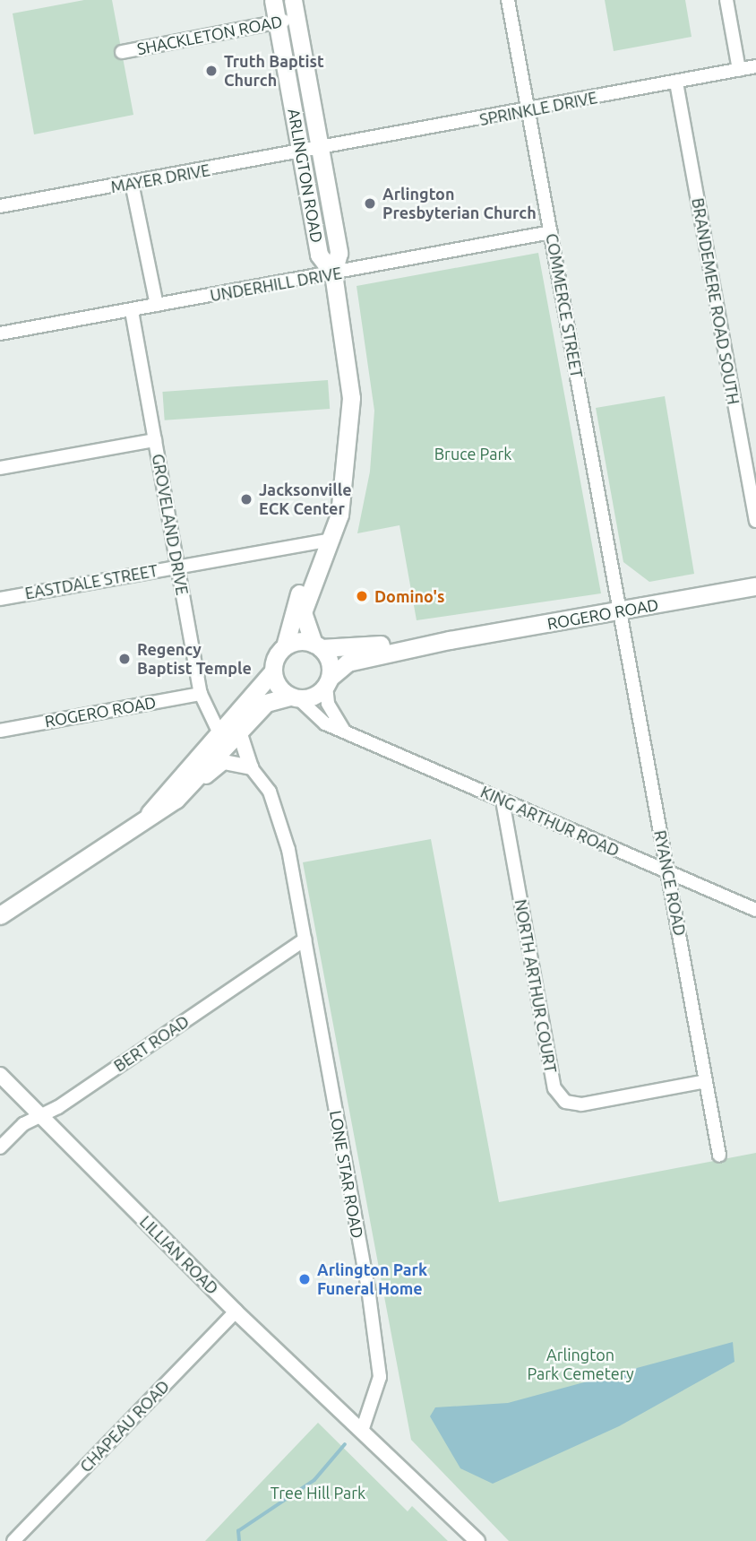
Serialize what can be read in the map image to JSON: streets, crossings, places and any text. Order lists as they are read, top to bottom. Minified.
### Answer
{"streets":{"main road":["ARLINGTON ROAD","ROGERO ROAD"],"street":["SHACKLETON ROAD","SPRINKLE DRIVE","MAYER DRIVE","UNDERHILL DRIVE","BRANDEMERE ROAD SOUTH","COMMERCE STREET","GROVELAND DRIVE","EASTDALE STREET","KING ARTHUR ROAD","RYANCE ROAD","NORTH ARTHUR COURT","BERT ROAD","LONE STAR ROAD","LILLIAN ROAD","CHAPEAU ROAD"]},"crossings":[["SHACKLETON ROAD","ARLINGTON ROAD"],["SPRINKLE DRIVE","ARLINGTON ROAD"],["SPRINKLE DRIVE","MAYER DRIVE"],["SPRINKLE DRIVE","BRANDEMERE ROAD SOUTH"],["SPRINKLE DRIVE","COMMERCE STREET"],["ARLINGTON ROAD","MAYER DRIVE"],["ARLINGTON ROAD","UNDERHILL DRIVE"],["ARLINGTON ROAD","EASTDALE STREET"],["ARLINGTON ROAD","ROGERO ROAD"],["ARLINGTON ROAD","KING ARTHUR ROAD"],["UNDERHILL DRIVE","COMMERCE STREET"],["UNDERHILL DRIVE","GROVELAND DRIVE"],["COMMERCE STREET","ROGERO ROAD"],["COMMERCE STREET","RYANCE ROAD"],["GROVELAND DRIVE","EASTDALE STREET"],["GROVELAND DRIVE","ROGERO ROAD"],["ROGERO ROAD","KING ARTHUR ROAD"],["ROGERO ROAD","RYANCE ROAD"],["KING ARTHUR ROAD","RYANCE ROAD"],["KING ARTHUR ROAD","NORTH ARTHUR COURT"],["RYANCE ROAD","NORTH ARTHUR COURT"],["BERT ROAD","LONE STAR ROAD"],["BERT ROAD","LILLIAN ROAD"],["LONE STAR ROAD","LILLIAN ROAD"],["LILLIAN ROAD","CHAPEAU ROAD"]],"parks":["Bruce Park","Arlington Park Cemetery","Tree Hill Park"],"places":["Truth Baptist Church","Arlington Presbyterian Church","Jacksonville ECK Center","Domino's","Regency Baptist Temple","Arlington Park Funeral Home"]}
